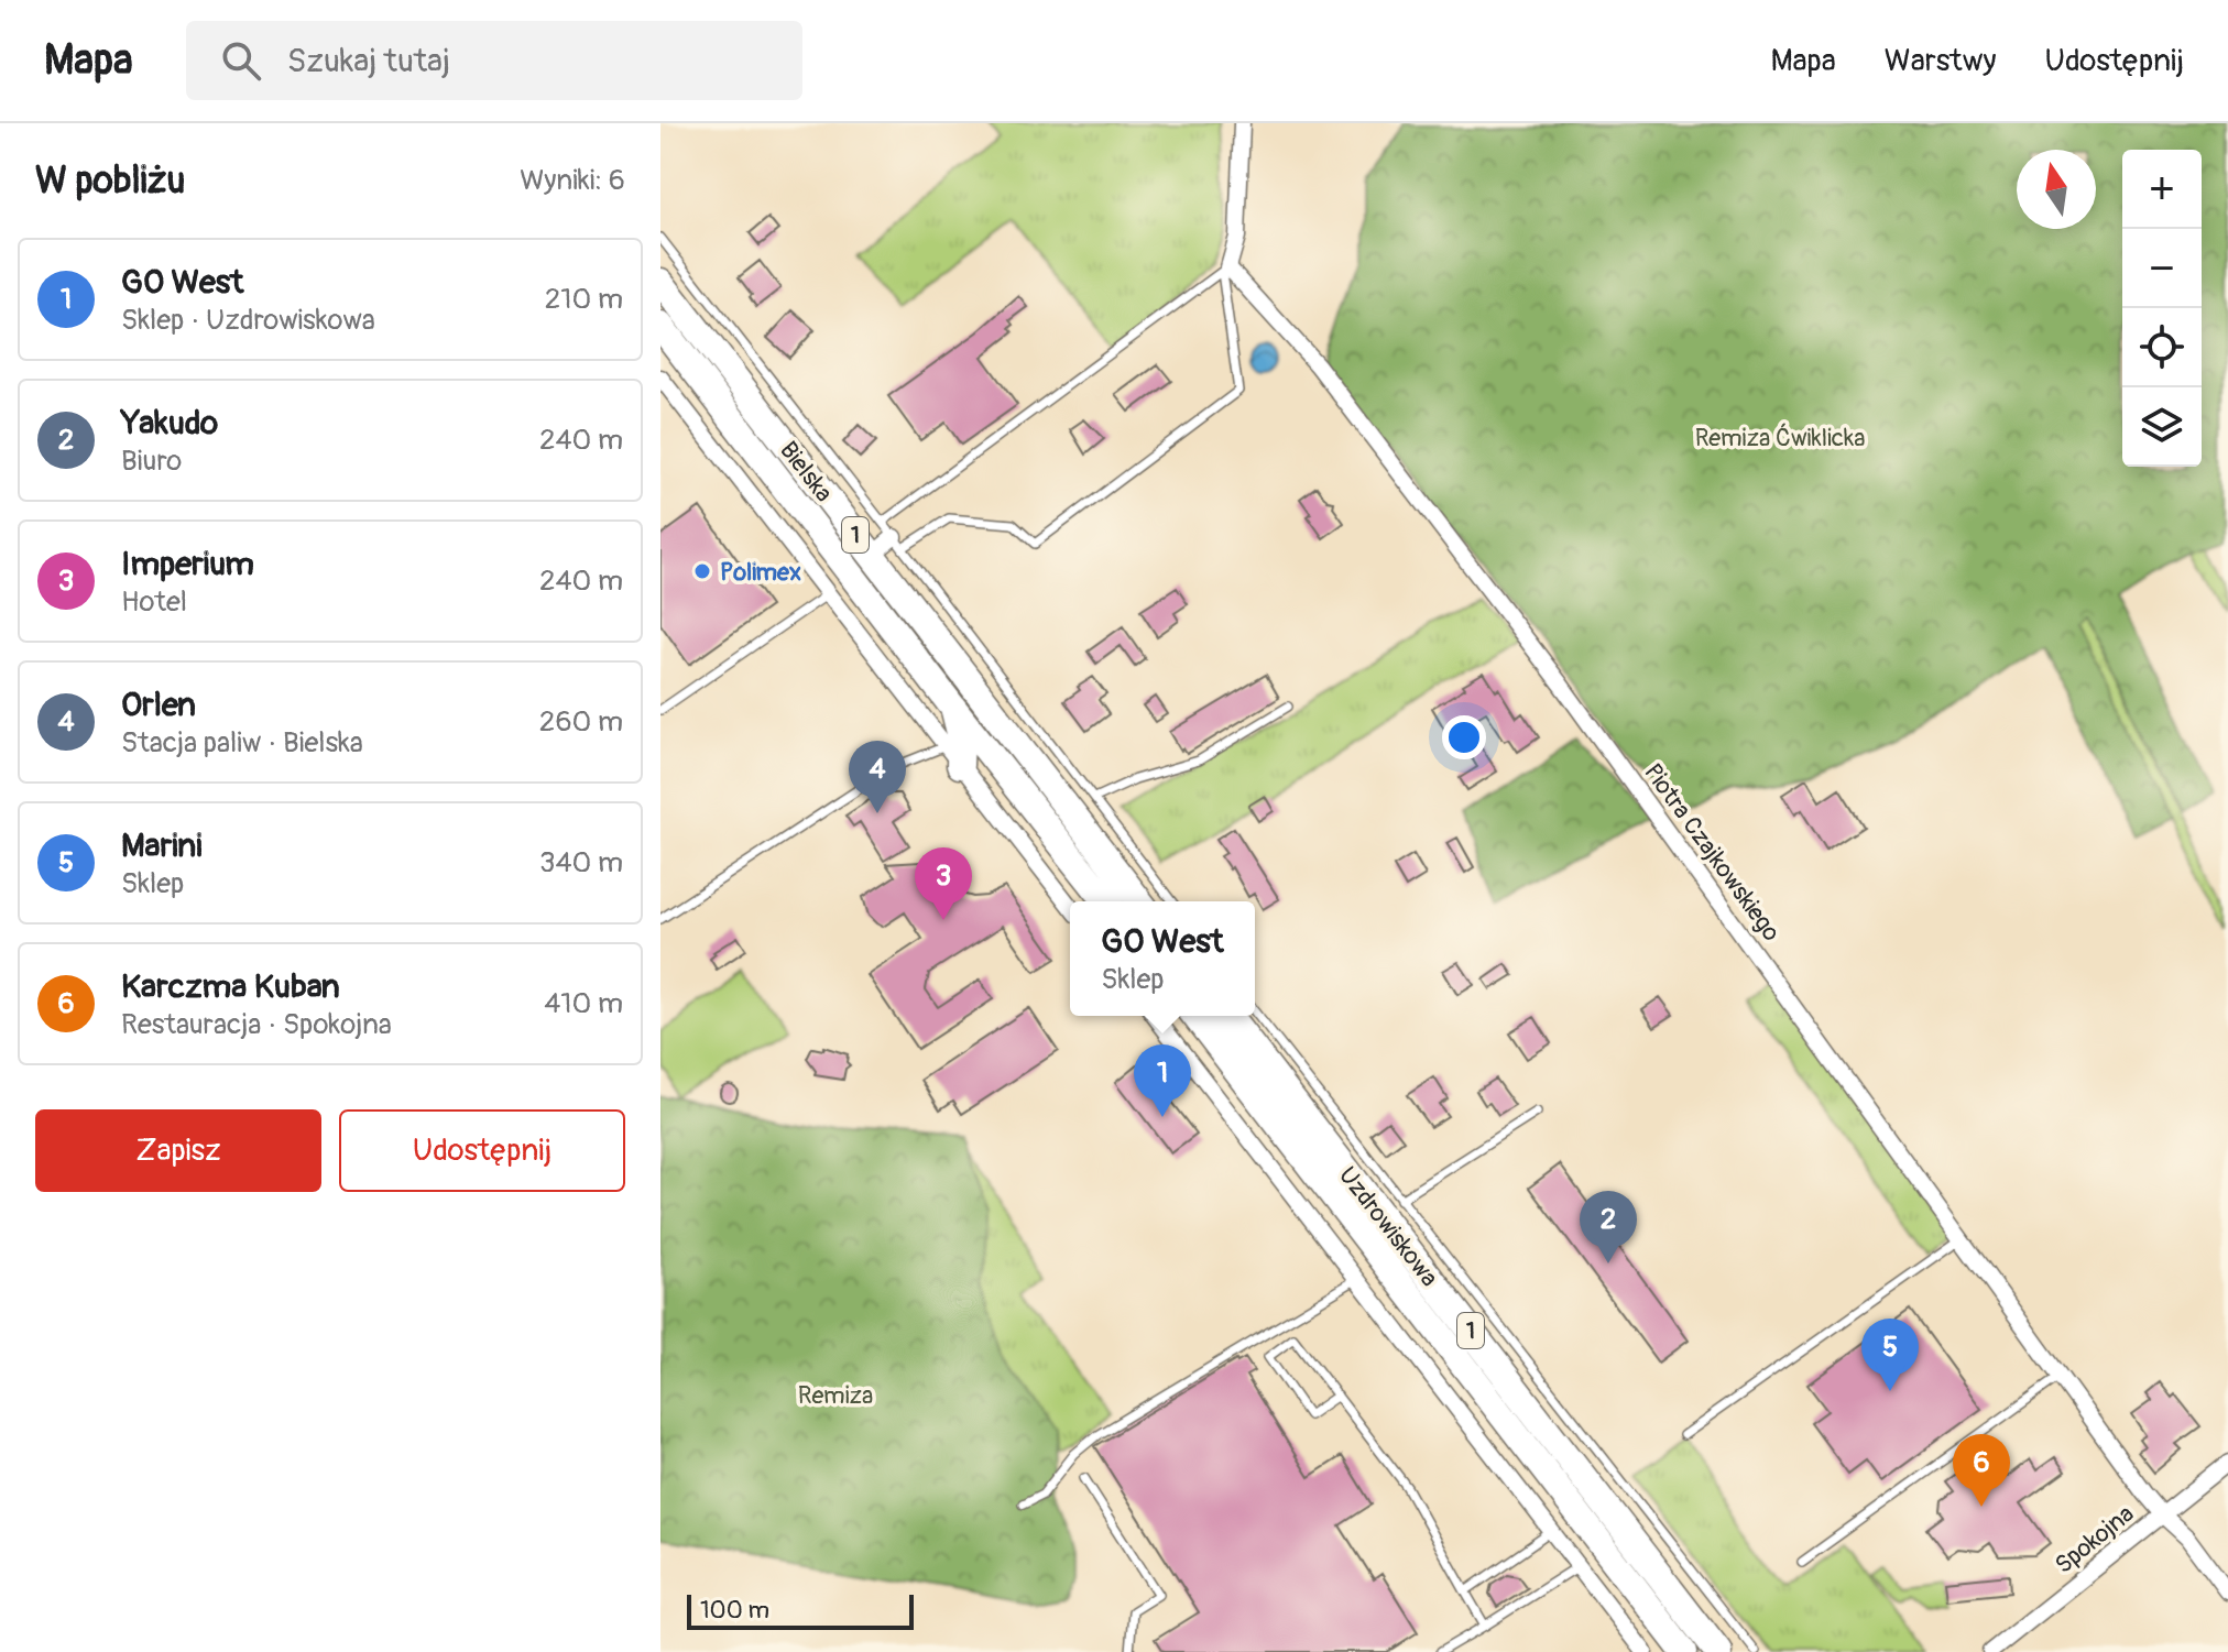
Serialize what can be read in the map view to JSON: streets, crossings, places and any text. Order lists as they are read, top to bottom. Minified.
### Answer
{"streets":{"main road":["Bielska","1","Uzdrowiskowa"],"street":["Piotra Czajkowskiego","Spokojna"]},"crossings":[["Bielska","1"],["Piotra Czajkowskiego","Spokojna"]],"parks":["Remiza Ćwiklicka","Remiza"],"places":["Polimex"],"scale_bar":"100 m","north":"top","page":{"header":"Mapa","search":"Szukaj tutaj","nav":["Mapa","Warstwy","Udostępnij"],"heading":["W pobliżu","Wyniki: 6"],"map_buttons":["+","−"],"list":[{"mark":"1","name":"GO West","note":"Sklep · Uzdrowiskowa","value":"210 m"},{"mark":"2","name":"Yakudo","note":"Biuro","value":"240 m"},{"mark":"3","name":"Imperium","note":"Hotel","value":"240 m"},{"mark":"4","name":"Orlen","note":"Stacja paliw · Bielska","value":"260 m"},{"mark":"5","name":"Marini","note":"Sklep","value":"340 m"},{"mark":"6","name":"Karczma Kuban","note":"Restauracja · Spokojna","value":"410 m"}],"pins":["4","3","1","2","5","6"],"popup":["GO West","Sklep"],"buttons":["Zapisz","Udostępnij"],"scale":"100 m"}}
